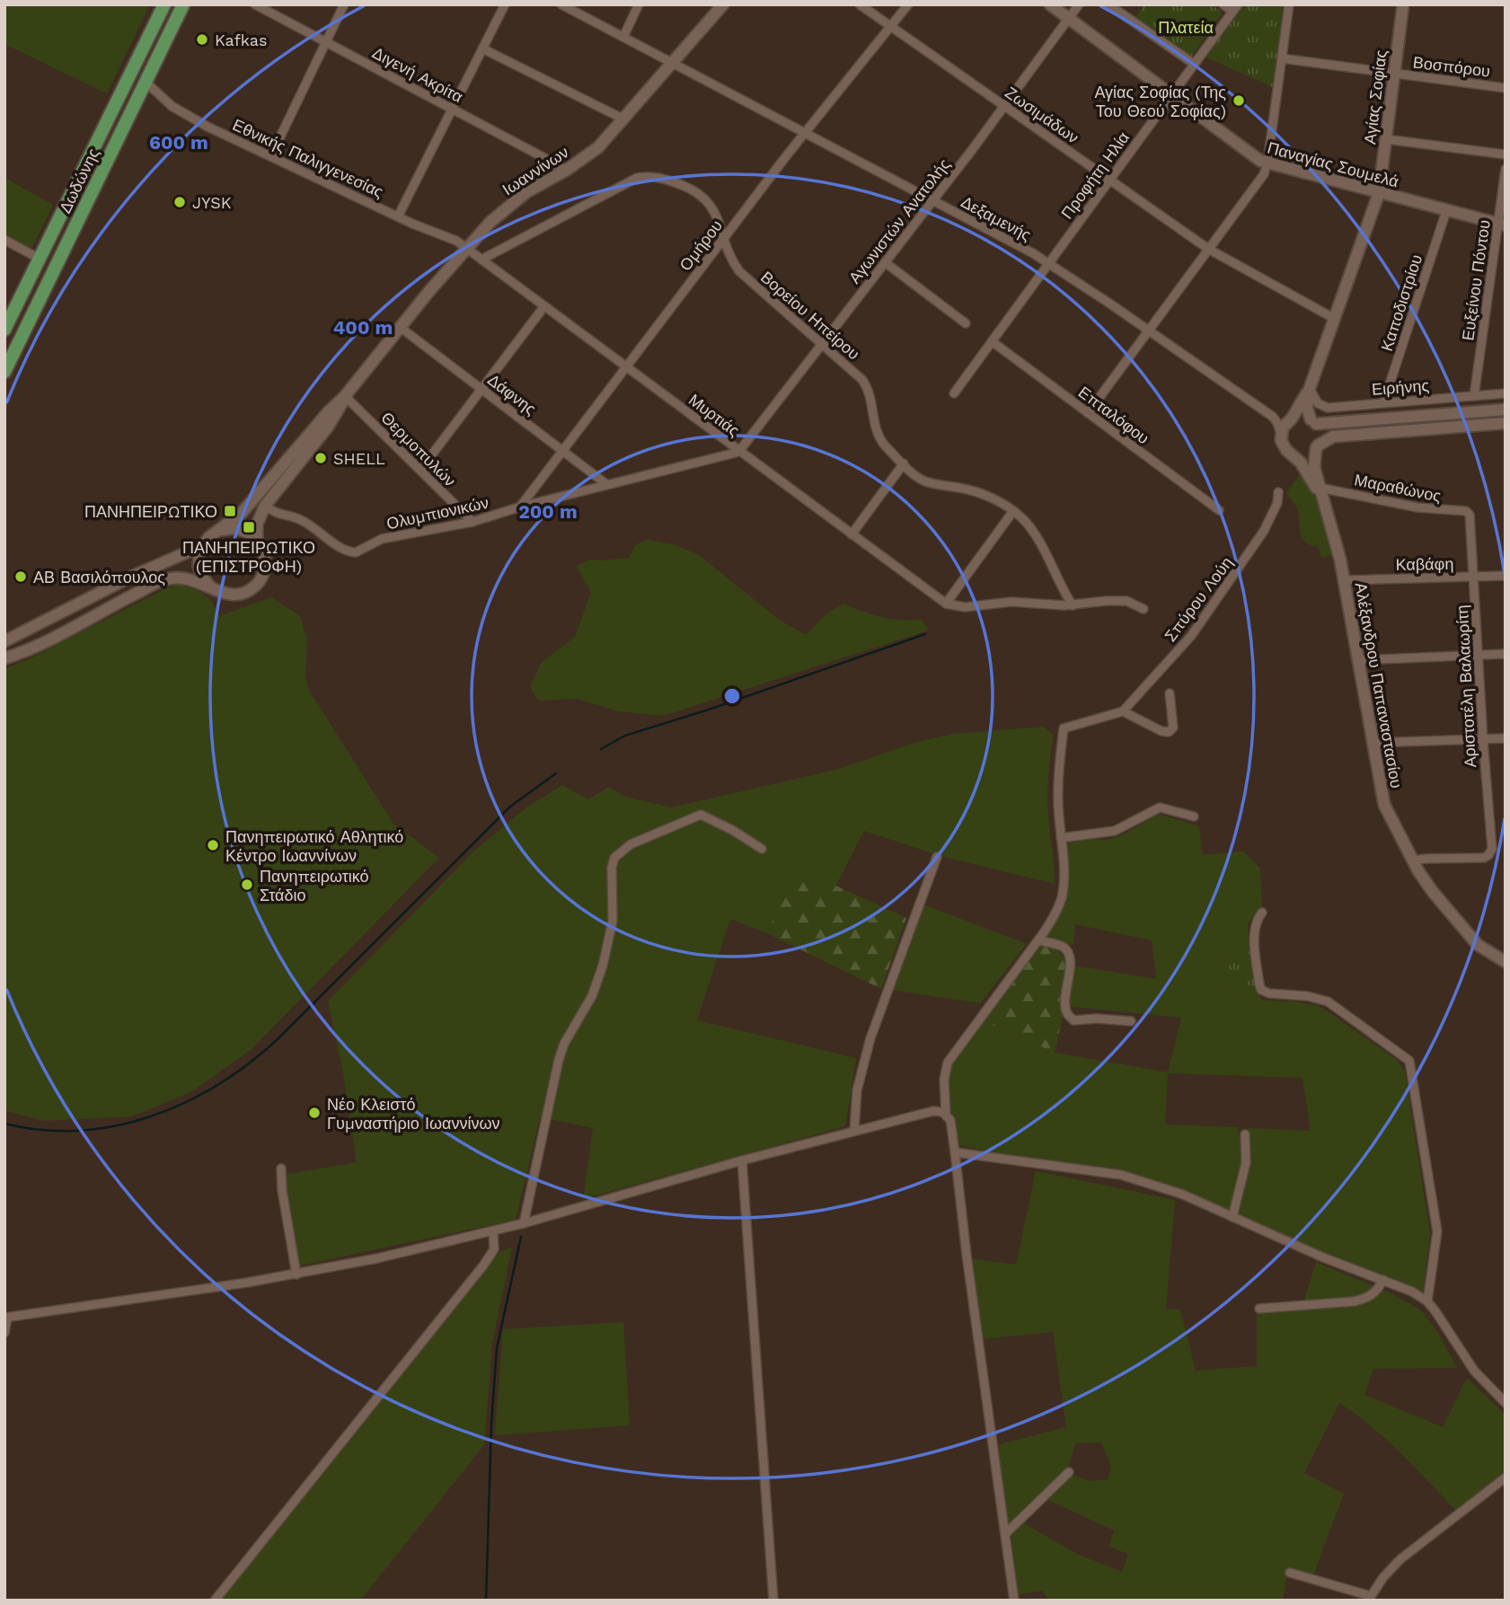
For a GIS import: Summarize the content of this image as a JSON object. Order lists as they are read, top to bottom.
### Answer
{
  "streets": {
    "main road": ["Δωδώνης"],
    "street": [
      "Βοσπόρου",
      "Διγενή Ακρίτα",
      "Αγίας Σοφίας",
      "Ζωσιμάδων",
      "Εθνικής Παλιγγενεσίας",
      "Παναγίας Σουμελά",
      "Ιωαννίνων",
      "Προφήτη Ηλία",
      "Δεξαμενής",
      "Αγωνιστών Ανατολής",
      "Ομήρου",
      "Ευξείνου Πόντου",
      "Καποδιστρίου",
      "Βορείου Ηπείρου",
      "Ειρήνης",
      "Δάφνης",
      "Μυρτιάς",
      "Επταλόφου",
      "Θερμοπυλών",
      "Μαραθώνος",
      "Ολυμπιονικών",
      "Καβάφη",
      "Σπύρου Λούη",
      "Αλέξανδρου Παπαναστασίου",
      "Αριστοτέλη Βαλαωρίτη"
    ]
  },
  "crossings": [
    ["Βοσπόρου", "Αγίας Σοφίας"],
    ["Διγενή Ακρίτα", "Ιωαννίνων"],
    ["Αγίας Σοφίας", "Παναγίας Σουμελά"],
    ["Ζωσιμάδων", "Προφήτη Ηλία"],
    ["Ζωσιμάδων", "Αγωνιστών Ανατολής"],
    ["Ζωσιμάδων", "Ομήρου"],
    ["Εθνικής Παλιγγενεσίας", "Ιωαννίνων"],
    ["Εθνικής Παλιγγενεσίας", "Δωδώνης"],
    ["Εθνικής Παλιγγενεσίας", "Μυρτιάς"],
    ["Παναγίας Σουμελά", "Προφήτη Ηλία"],
    ["Παναγίας Σουμελά", "Αγωνιστών Ανατολής"],
    ["Παναγίας Σουμελά", "Ευξείνου Πόντου"],
    ["Παναγίας Σουμελά", "Καποδιστρίου"],
    ["Ιωαννίνων", "Δεξαμενής"],
    ["Ιωαννίνων", "Δάφνης"],
    ["Ιωαννίνων", "Μυρτιάς"],
    ["Ιωαννίνων", "Θερμοπυλών"],
    ["Προφήτη Ηλία", "Δεξαμενής"],
    ["Προφήτη Ηλία", "Επταλόφου"],
    ["Δεξαμενής", "Αγωνιστών Ανατολής"],
    ["Δεξαμενής", "Ομήρου"],
    ["Δεξαμενής", "Αλέξανδρου Παπαναστασίου"],
    ["Αγωνιστών Ανατολής", "Βορείου Ηπείρου"],
    ["Αγωνιστών Ανατολής", "Μυρτιάς"],
    ["Αγωνιστών Ανατολής", "Ολυμπιονικών"],
    ["Ομήρου", "Βορείου Ηπείρου"],
    ["Ομήρου", "Δάφνης"],
    ["Ομήρου", "Μυρτιάς"],
    ["Ομήρου", "Ολυμπιονικών"],
    ["Ευξείνου Πόντου", "Ειρήνης"],
    ["Καποδιστρίου", "Ειρήνης"],
    ["Βορείου Ηπείρου", "Μυρτιάς"],
    ["Δάφνης", "Ολυμπιονικών"],
    ["Μυρτιάς", "Ολυμπιονικών"],
    ["Θερμοπυλών", "Ολυμπιονικών"],
    ["Μαραθώνος", "Αλέξανδρου Παπαναστασίου"],
    ["Μαραθώνος", "Αριστοτέλη Βαλαωρίτη"],
    ["Καβάφη", "Αλέξανδρου Παπαναστασίου"],
    ["Καβάφη", "Αριστοτέλη Βαλαωρίτη"],
    ["Αλέξανδρου Παπαναστασίου", "Αριστοτέλη Βαλαωρίτη"]
  ],
  "parks": ["Πλατεία"],
  "places": {
    "other": [
      "Kafkas",
      "Αγίας Σοφίας (Της Του Θεού Σοφίας)",
      "JYSK",
      "SHELL",
      "ΑΒ Βασιλόπουλος",
      "Πανηπειρωτικό Αθλητικό Κέντρο Ιωαννίνων",
      "Πανηπειρωτικό Στάδιο",
      "Νέο Κλειστό Γυμναστήριο Ιωαννίνων"
    ],
    "transit": ["ΠΑΝΗΠΕΙΡΩΤΙΚΟ", "ΠΑΝΗΠΕΙΡΩΤΙΚΟ (ΕΠΙΣΤΡΟΦΗ)"]
  },
  "rings": ["600 m", "400 m", "200 m"]
}
